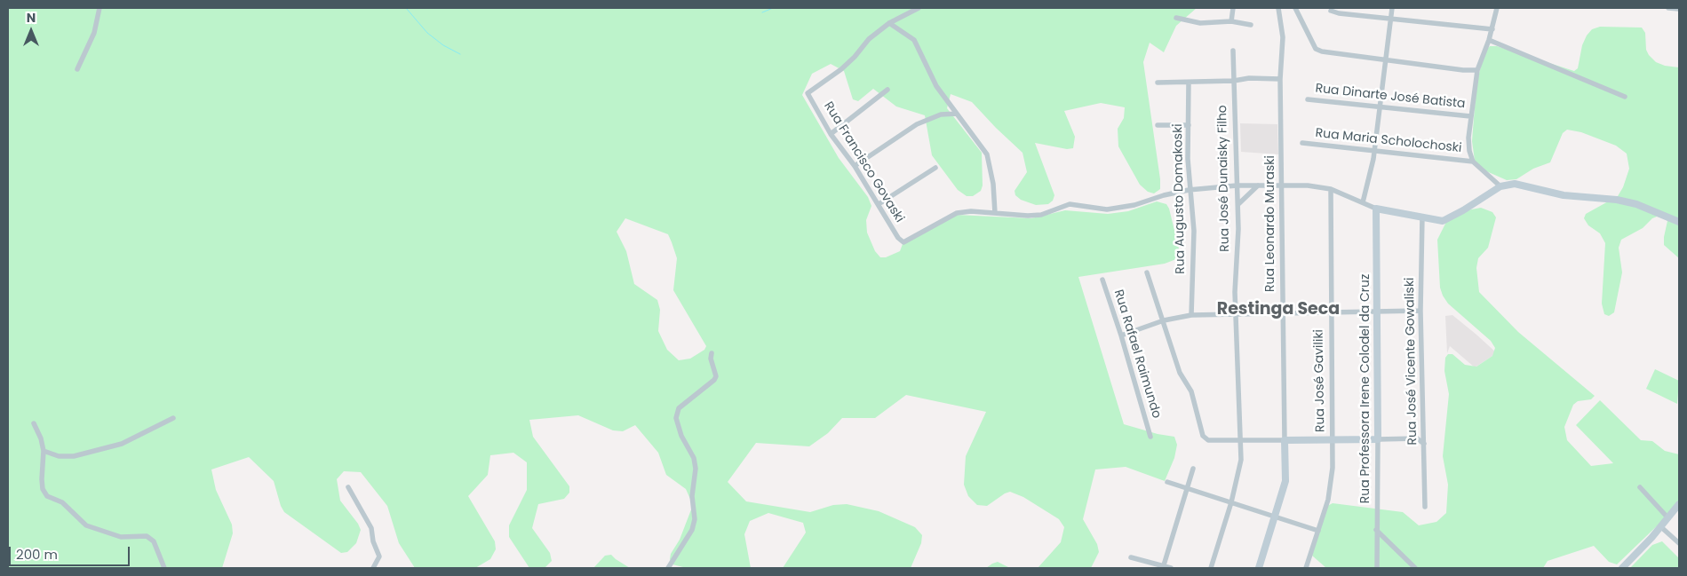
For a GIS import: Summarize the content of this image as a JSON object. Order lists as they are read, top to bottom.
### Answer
{
  "streets": {
    "street": [
      "Rua Dinarte José Batista",
      "Rua Maria Scholochoski",
      "Rua Francisco Govaski",
      "Rua José Dunaisky Filho",
      "Rua Augusto Domakoski",
      "Rua Leonardo Muraski",
      "Rua Rafael Raimundo",
      "Rua José Vicente Gowaliski",
      "Rua José Gaviliki",
      "Rua Professora Irene Colodel da Cruz"
    ]
  },
  "districts": ["Restinga Seca"],
  "scale_bar": "200 m",
  "north": "top"
}
